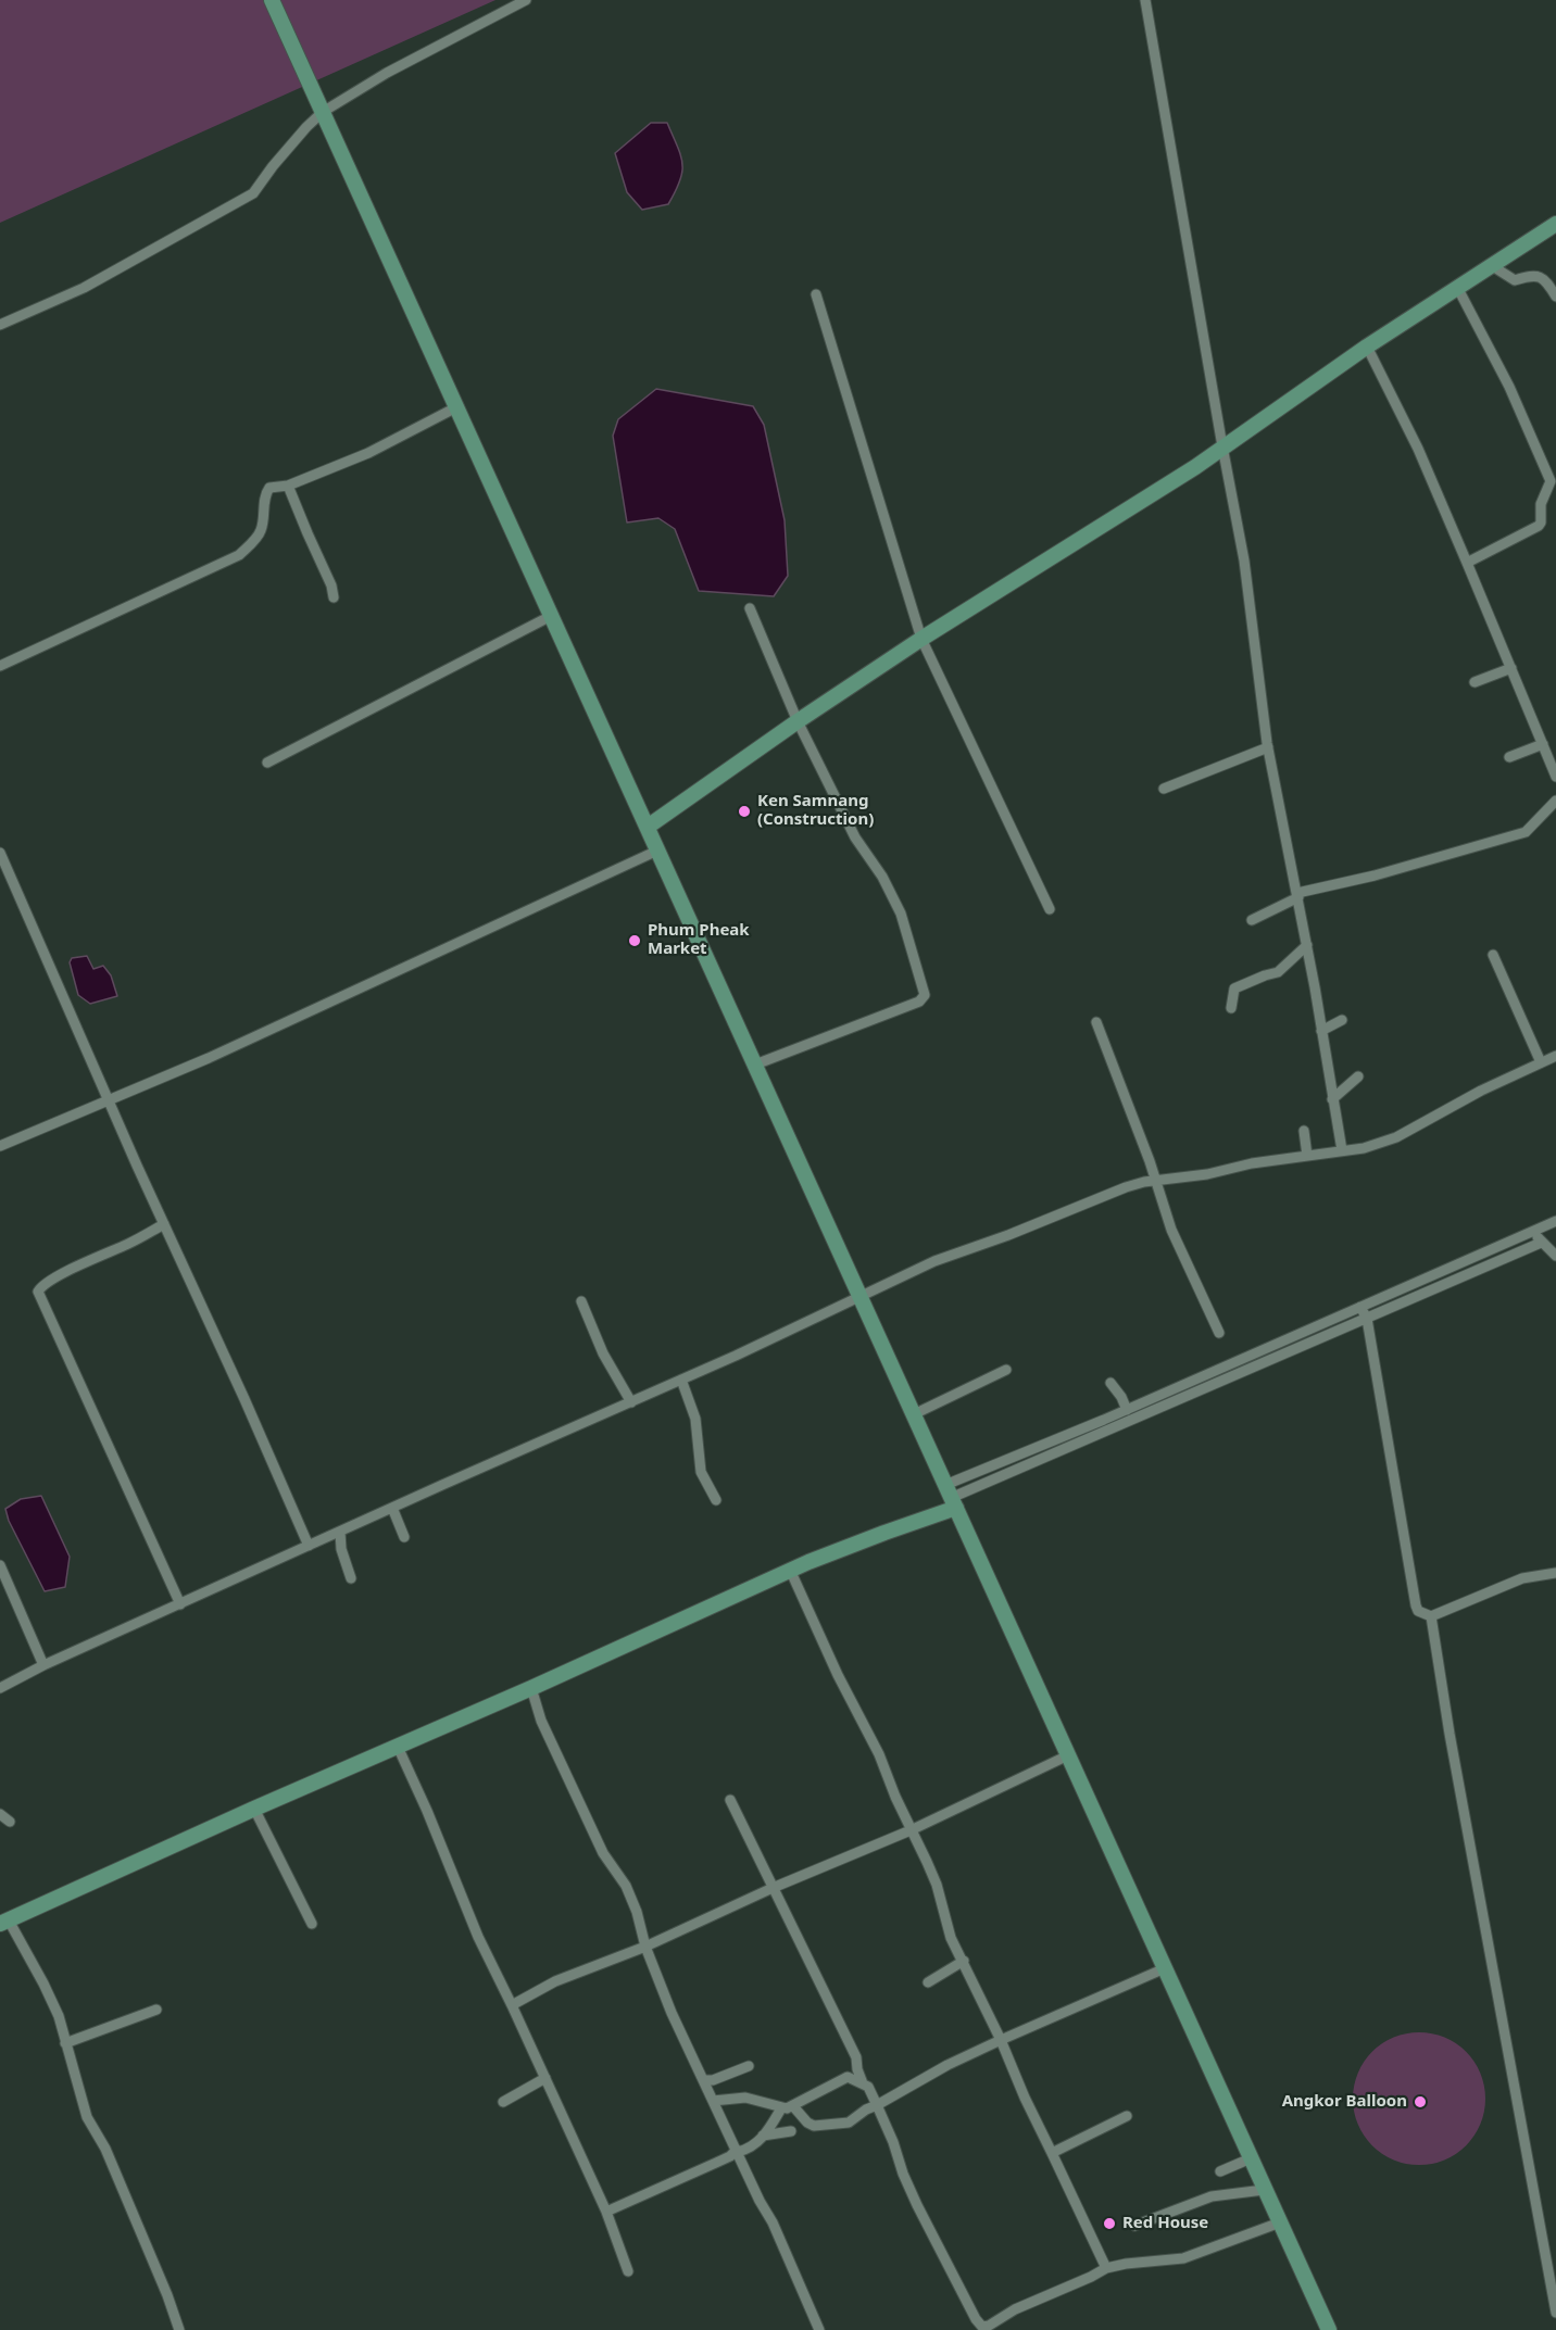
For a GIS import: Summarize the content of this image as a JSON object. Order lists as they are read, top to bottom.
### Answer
{
  "places": [
    "Ken Samnang (Construction)",
    "Phum Pheak Market",
    "Angkor Balloon",
    "Red House"
  ]
}
